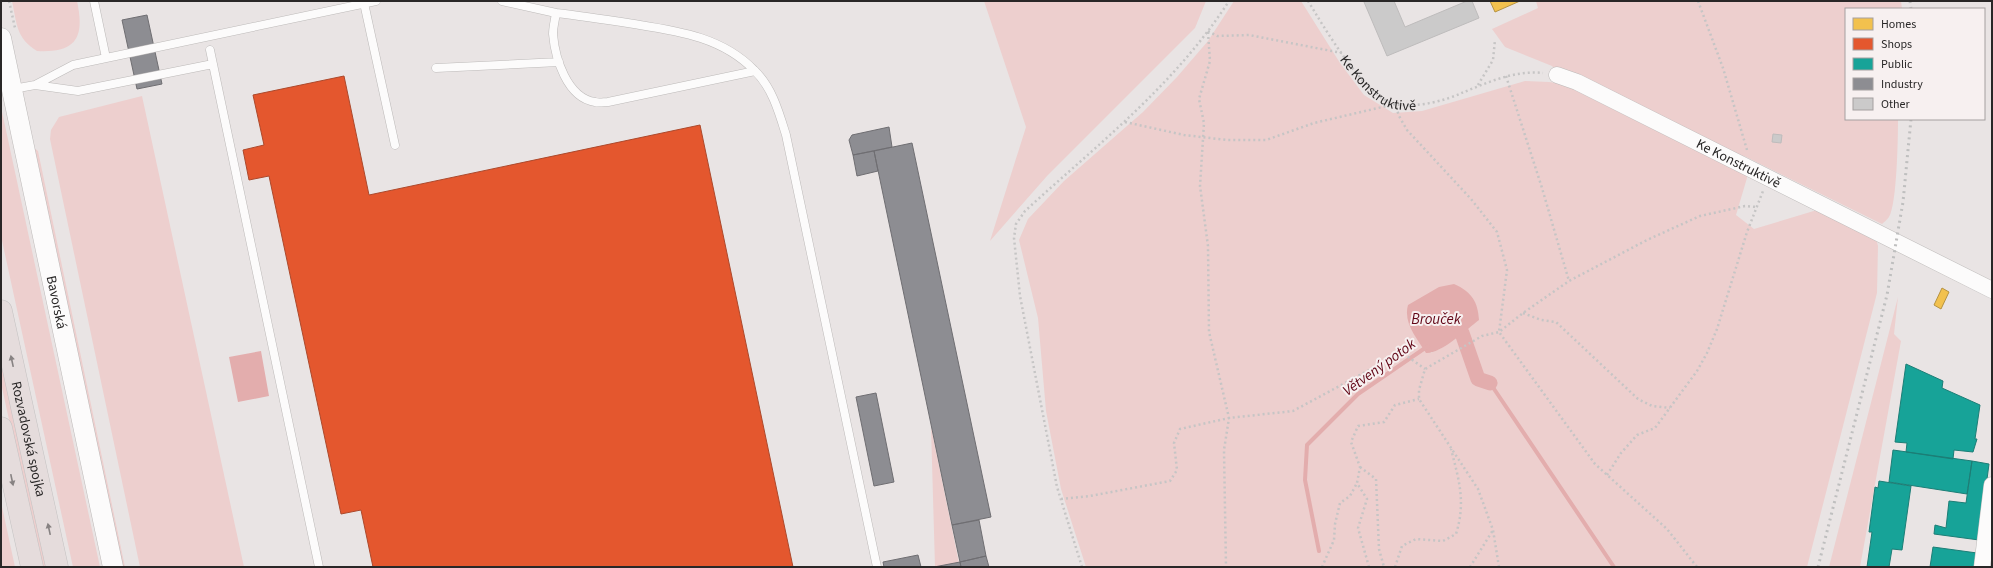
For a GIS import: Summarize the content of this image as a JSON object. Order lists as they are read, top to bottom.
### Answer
{
  "streets": {
    "highway": ["Rozvadovská spojka"],
    "street": ["Ke Konstruktivě", "Bavorská"]
  },
  "water": ["Brouček", "Větvený potok"],
  "legend": [
    "Homes",
    "Shops",
    "Public",
    "Industry",
    "Other"
  ]
}
